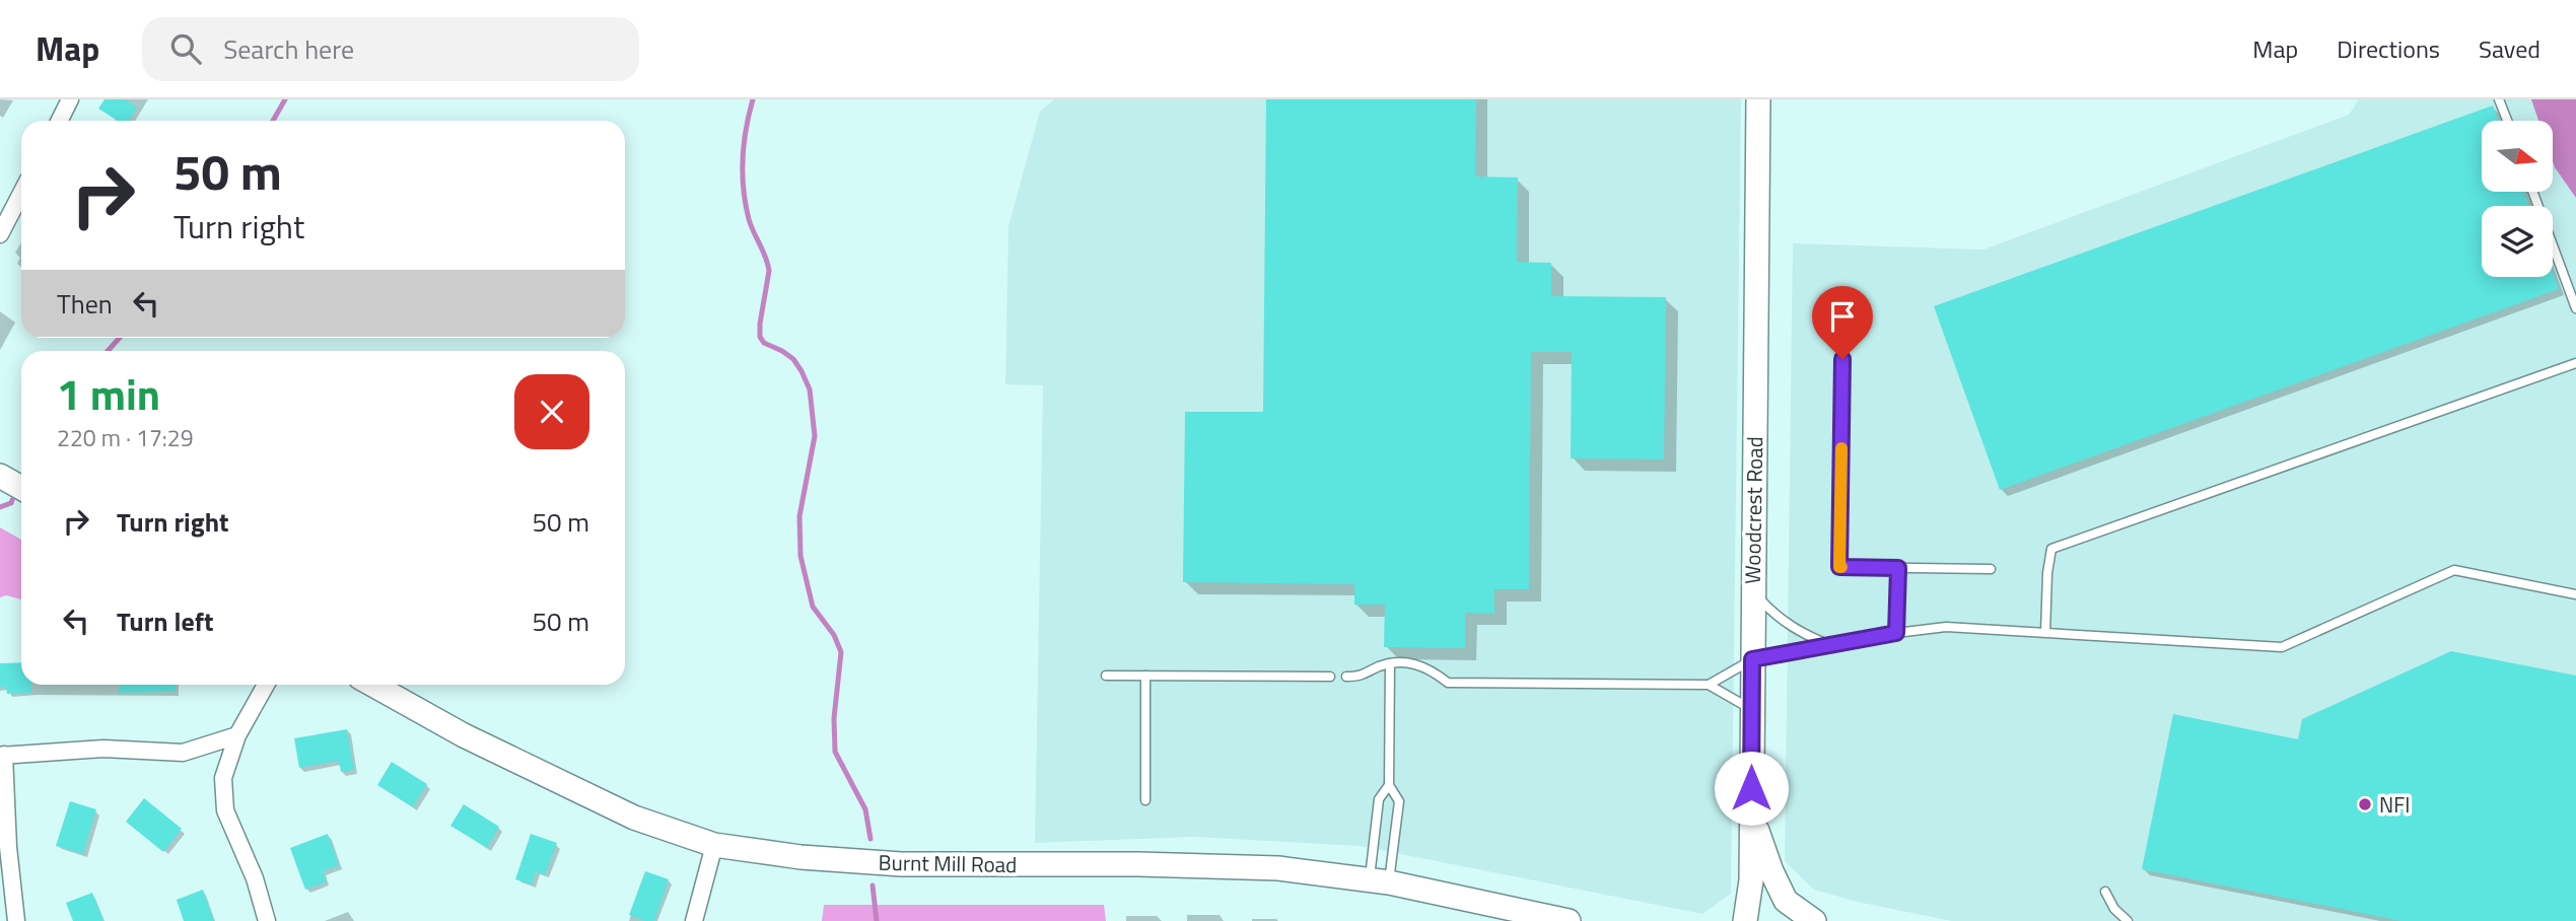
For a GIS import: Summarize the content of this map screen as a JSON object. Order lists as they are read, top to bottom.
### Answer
{
  "streets": {
    "main road": ["Woodcrest Road", "Burnt Mill Road"]
  },
  "places": ["NFI"],
  "north": "right",
  "page": {
    "header": "Map",
    "search": "Search here",
    "nav": ["Map", "Directions", "Saved"],
    "turn": ["50 m", "Turn right"],
    "then": "Then",
    "heading": ["1 min", "220 m · 17:29"],
    "list": [
      {
        "name": "Turn right",
        "value": "50 m"
      },
      {
        "name": "Turn left",
        "value": "50 m"
      }
    ]
  }
}
